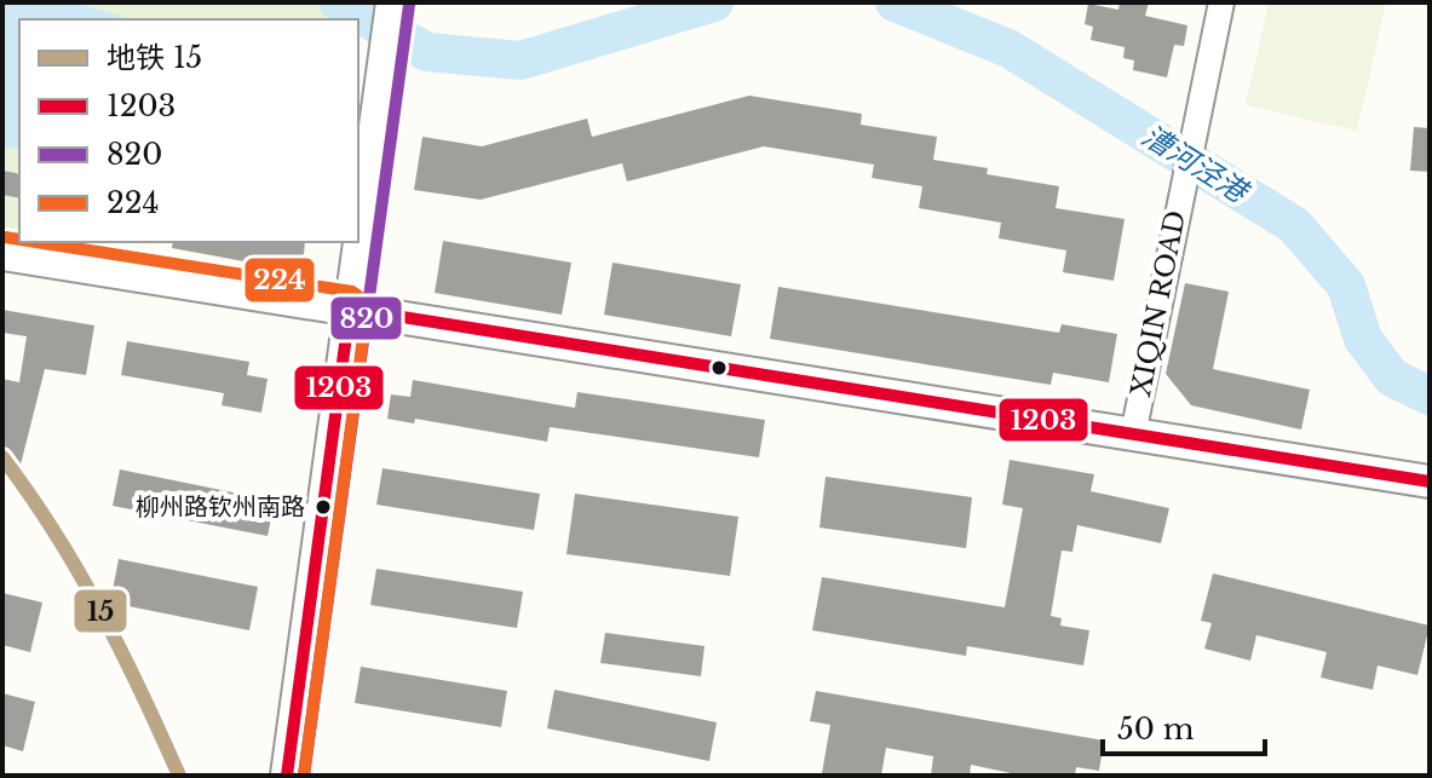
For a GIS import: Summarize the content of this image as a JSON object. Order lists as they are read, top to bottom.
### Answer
{
  "streets": {
    "street": ["XIQIN ROAD"]
  },
  "water": ["漕河泾港"],
  "places": ["柳州路钦州南路"],
  "lines": [
    "transit line 820",
    "transit line 224",
    "transit line 1203",
    "metro line 15"
  ],
  "legend": [
    "地铁 15",
    "1203",
    "820",
    "224"
  ],
  "scale_bar": "50 m"
}
